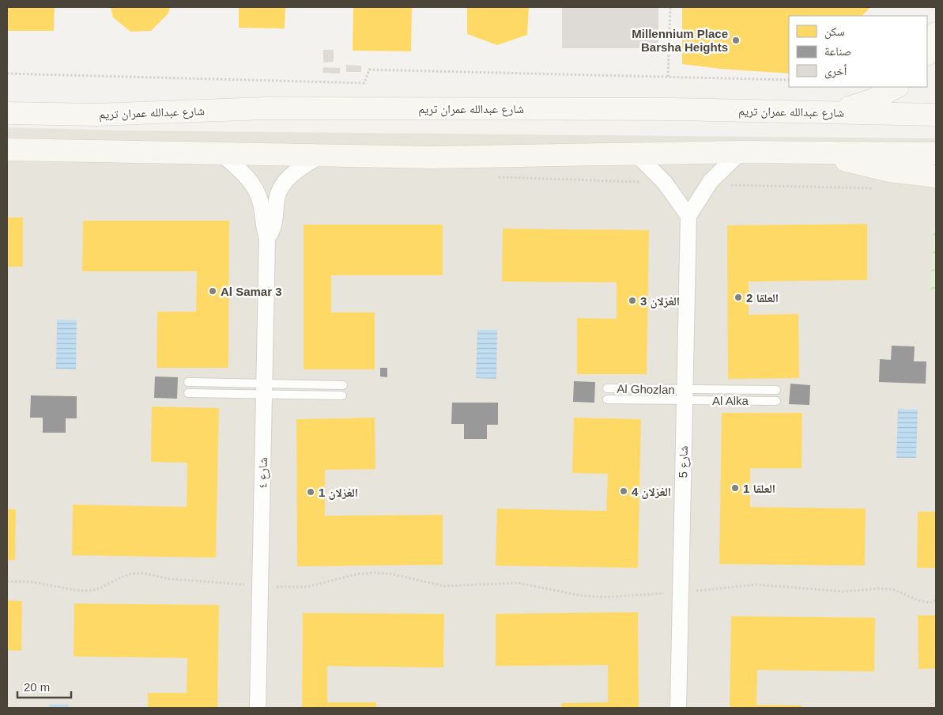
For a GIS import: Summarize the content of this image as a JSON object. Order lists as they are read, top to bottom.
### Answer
{
  "streets": {
    "main road": ["شارع عبدالله عمران تريم"],
    "street": ["شارع 5", "شارع ٤"],
    "lane": ["Al Ghozlan", "Al Alka"]
  },
  "crossings": [
    ["Al Ghozlan", "Al Alka"],
    ["Al Ghozlan", "شارع 5"],
    ["Al Alka", "شارع 5"]
  ],
  "places": [
    "Millennium Place Barsha Heights",
    "Al Samar 3",
    "العلقا 2",
    "الغزلان 3",
    "العلقا 1",
    "الغزلان 4",
    "الغزلان 1"
  ],
  "legend": ["سكن", "صناعة", "أخرى"],
  "scale_bar": "20 m"
}
